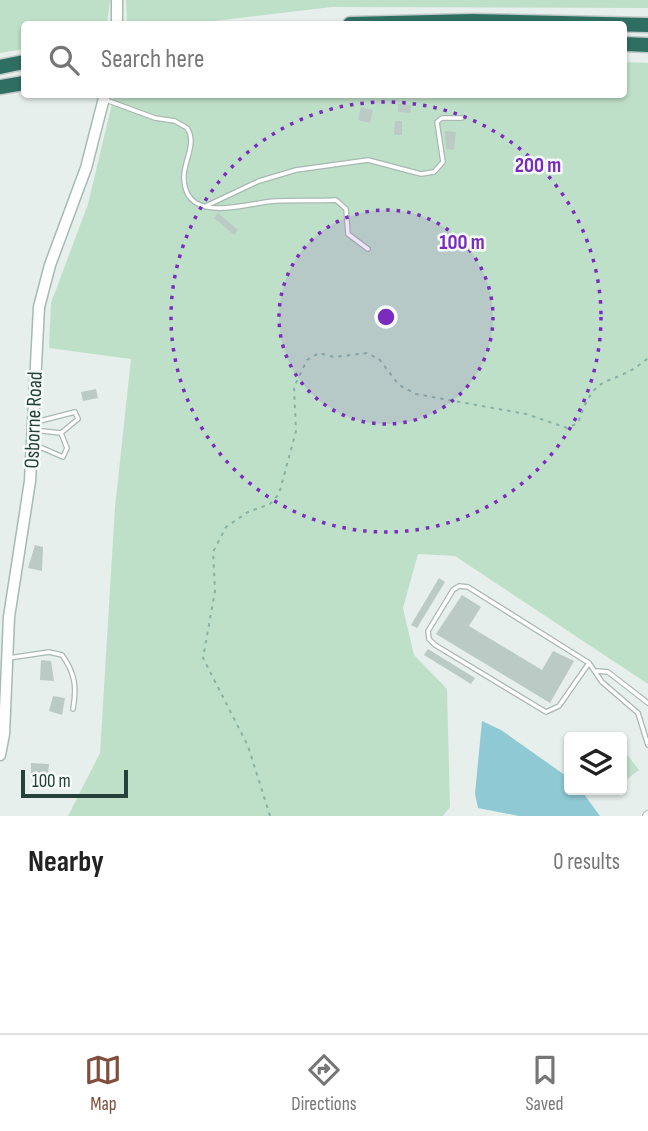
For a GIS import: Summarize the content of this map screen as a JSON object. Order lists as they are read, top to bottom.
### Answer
{
  "streets": {
    "street": ["Osborne Road"]
  },
  "scale_bar": "100 m",
  "page": {
    "search": "Search here",
    "scale": "100 m",
    "heading": ["Nearby", "0 results"],
    "nav": ["Map", "Directions", "Saved"]
  },
  "rings": ["200 m", "100 m"]
}
